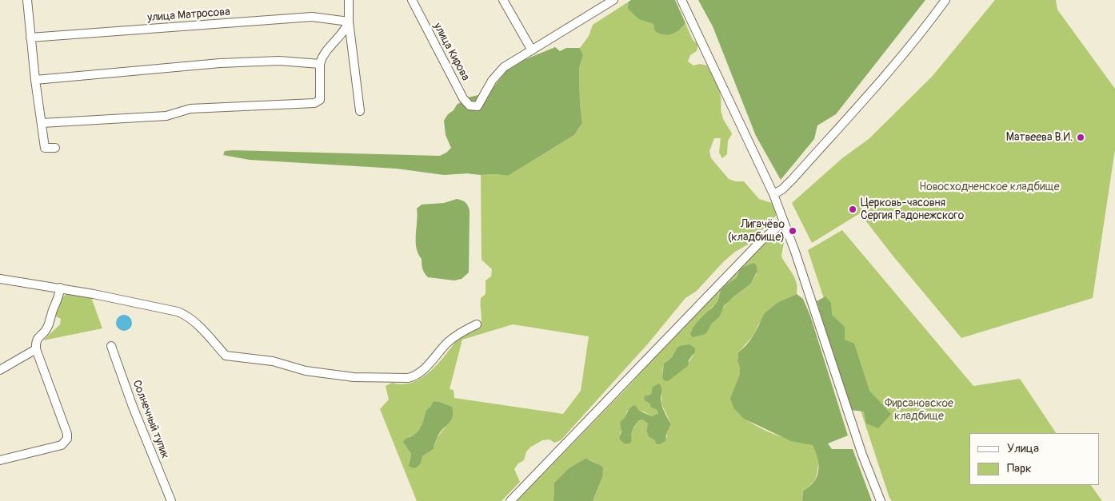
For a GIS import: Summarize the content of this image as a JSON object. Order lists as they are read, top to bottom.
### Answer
{
  "streets": {
    "street": ["улица Матросова", "улица Кирова", "Солнечный тупик"]
  },
  "parks": ["Новосходненское кладбище", "Фирсановское кладбище"],
  "places": ["Матвеева В.И.", "Церковь-часовня Сергия Радонежского", "Лигачёво (кладбище)"],
  "legend": ["Улица", "Парк"]
}
